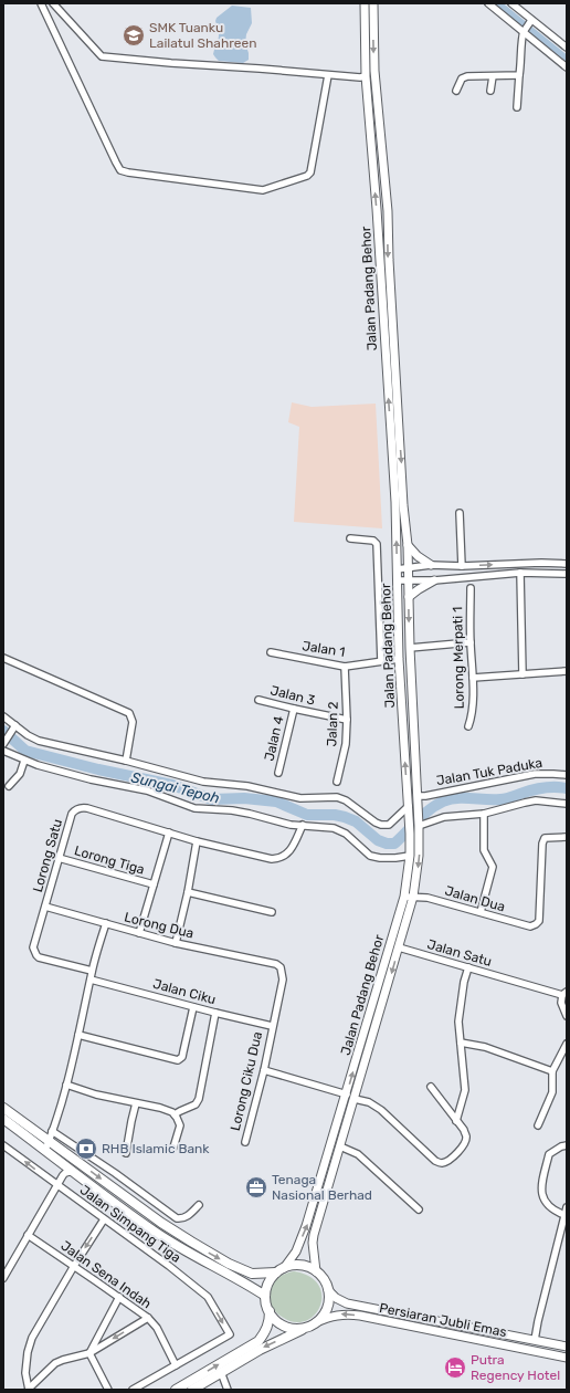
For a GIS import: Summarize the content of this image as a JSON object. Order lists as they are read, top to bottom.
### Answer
{
  "streets": {
    "main road": ["Jalan Padang Behor", "Persiaran Jubli Emas"],
    "street": [
      "Jalan 1",
      "Lorong Merpati 1",
      "Jalan 3",
      "Jalan 2",
      "Jalan 4",
      "Jalan Tuk Paduka",
      "Lorong Satu",
      "Lorong Tiga",
      "Jalan Dua",
      "Lorong Dua",
      "Jalan Satu",
      "Jalan Ciku",
      "Lorong Ciku Dua",
      "Jalan Simpang Tiga",
      "Jalan Sena Indah"
    ]
  },
  "crossings": [
    ["Jalan Padang Behor", "Jalan 1"],
    ["Jalan Padang Behor", "Jalan Tuk Paduka"],
    ["Jalan Padang Behor", "Jalan Dua"],
    ["Jalan Padang Behor", "Jalan Satu"],
    ["Jalan Padang Behor", "Persiaran Jubli Emas"],
    ["Jalan 1", "Jalan 2"],
    ["Jalan 3", "Jalan 2"],
    ["Jalan 3", "Jalan 4"],
    ["Lorong Satu", "Lorong Tiga"],
    ["Lorong Satu", "Lorong Dua"],
    ["Lorong Dua", "Lorong Ciku Dua"],
    ["Jalan Ciku", "Lorong Ciku Dua"],
    ["Jalan Simpang Tiga", "Jalan Sena Indah"]
  ],
  "water": ["Sungai Tepoh"],
  "places": {
    "school or university": ["SMK Tuanku Lailatul Shahreen"],
    "bank": ["RHB Islamic Bank"],
    "office": ["Tenaga Nasional Berhad"],
    "hotel": ["Putra Regency Hotel"]
  }
}
